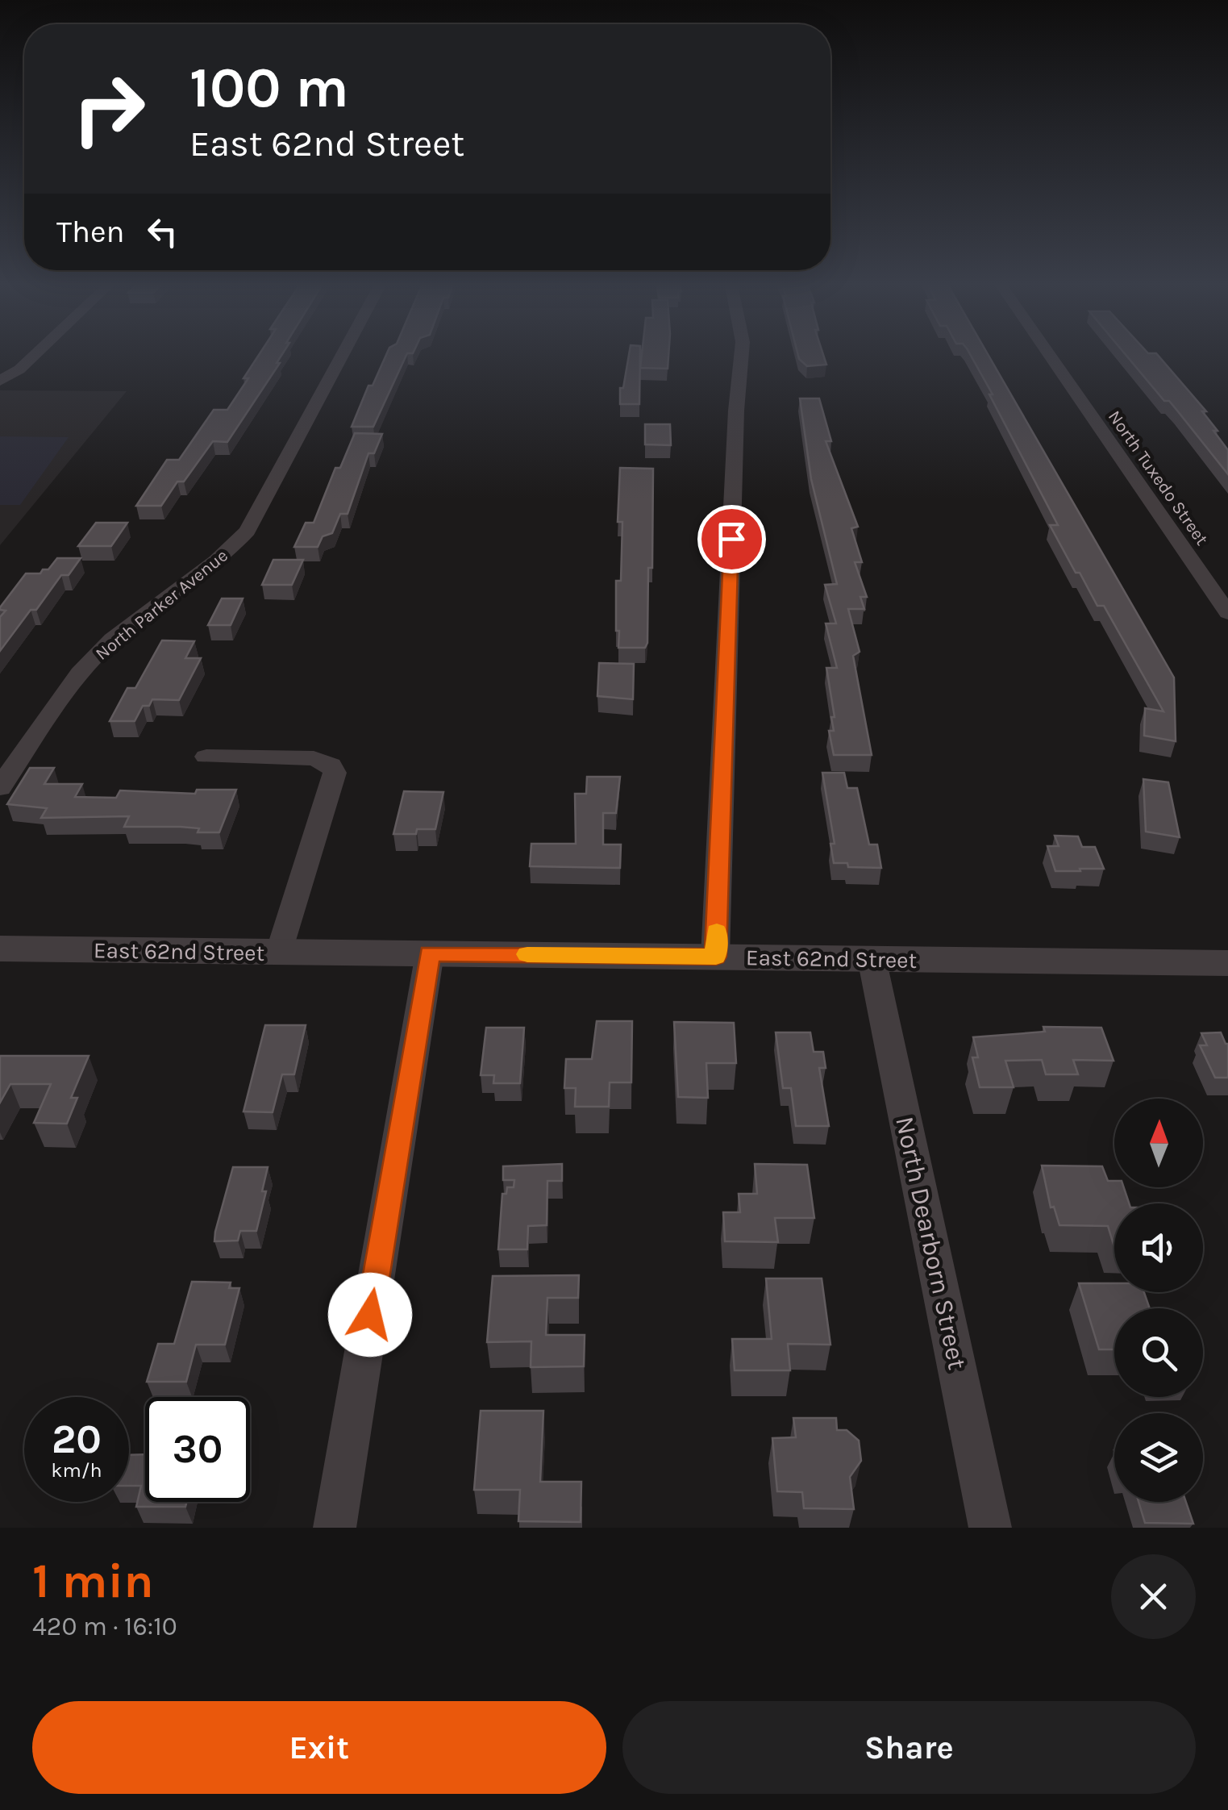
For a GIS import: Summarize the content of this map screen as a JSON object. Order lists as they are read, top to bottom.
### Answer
{
  "streets": {
    "street": [
      "North Tuxedo Street",
      "North Parker Avenue",
      "East 62nd Street",
      "North Dearborn Street"
    ]
  },
  "crossings": [
    ["East 62nd Street", "North Dearborn Street"]
  ],
  "north": "top",
  "page": {
    "turn": ["100 m", "East 62nd Street"],
    "then": "Then",
    "speed": "20 km/h",
    "limit": "30",
    "heading": ["1 min", "420 m · 16:10"],
    "buttons": ["Exit", "Share"]
  }
}
